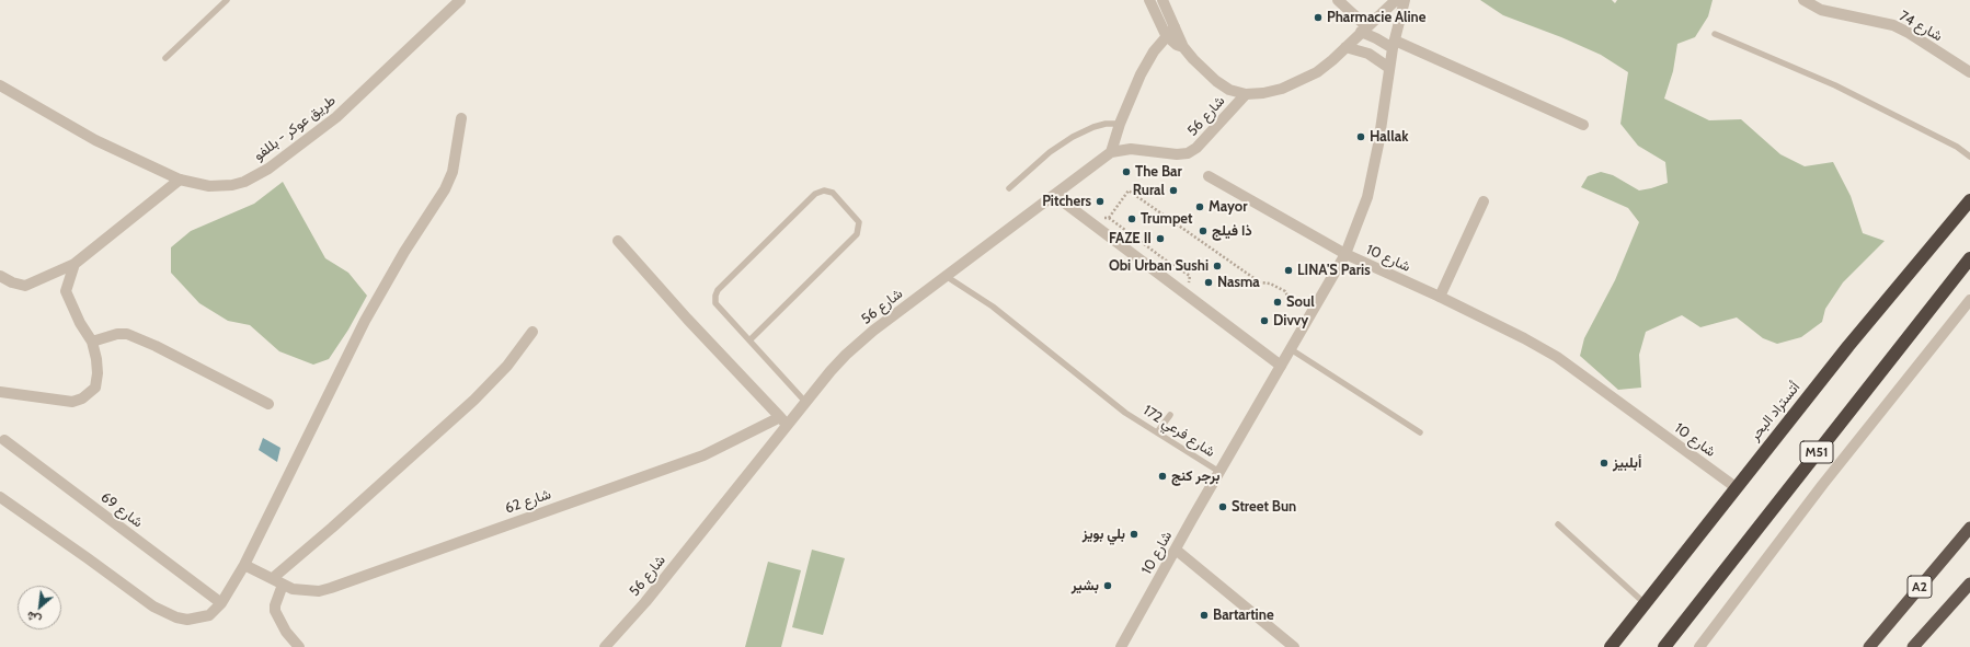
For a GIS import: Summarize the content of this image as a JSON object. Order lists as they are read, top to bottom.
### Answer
{
  "streets": {
    "highway": ["أتستراد البحر", "M51", "A2"],
    "street": [
      "شارع 74",
      "شارع 56",
      "طريق عوكر - بللفو",
      "شارع 10",
      "شارع 62",
      "شارع 69"
    ],
    "lane": ["شارع فرعي 172"]
  },
  "crossings": [
    ["شارع 56", "شارع فرعي 172"],
    ["شارع 56", "شارع 62"],
    ["شارع 10", "أتستراد البحر"],
    ["شارع 10", "شارع فرعي 172"]
  ],
  "places": [
    "Pharmacie Aline",
    "Hallak",
    "The Bar",
    "Rural",
    "Pitchers",
    "Mayor",
    "Trumpet",
    "ذا فيلج",
    "FAZE II",
    "Obi Urban Sushi",
    "LINA'S Paris",
    "Nasma",
    "Soul",
    "Divvy",
    "أبلبيز",
    "برجر كنج",
    "Street Bun",
    "بلي بويز",
    "بشير",
    "Bartartine"
  ],
  "north": "bottom left"
}
